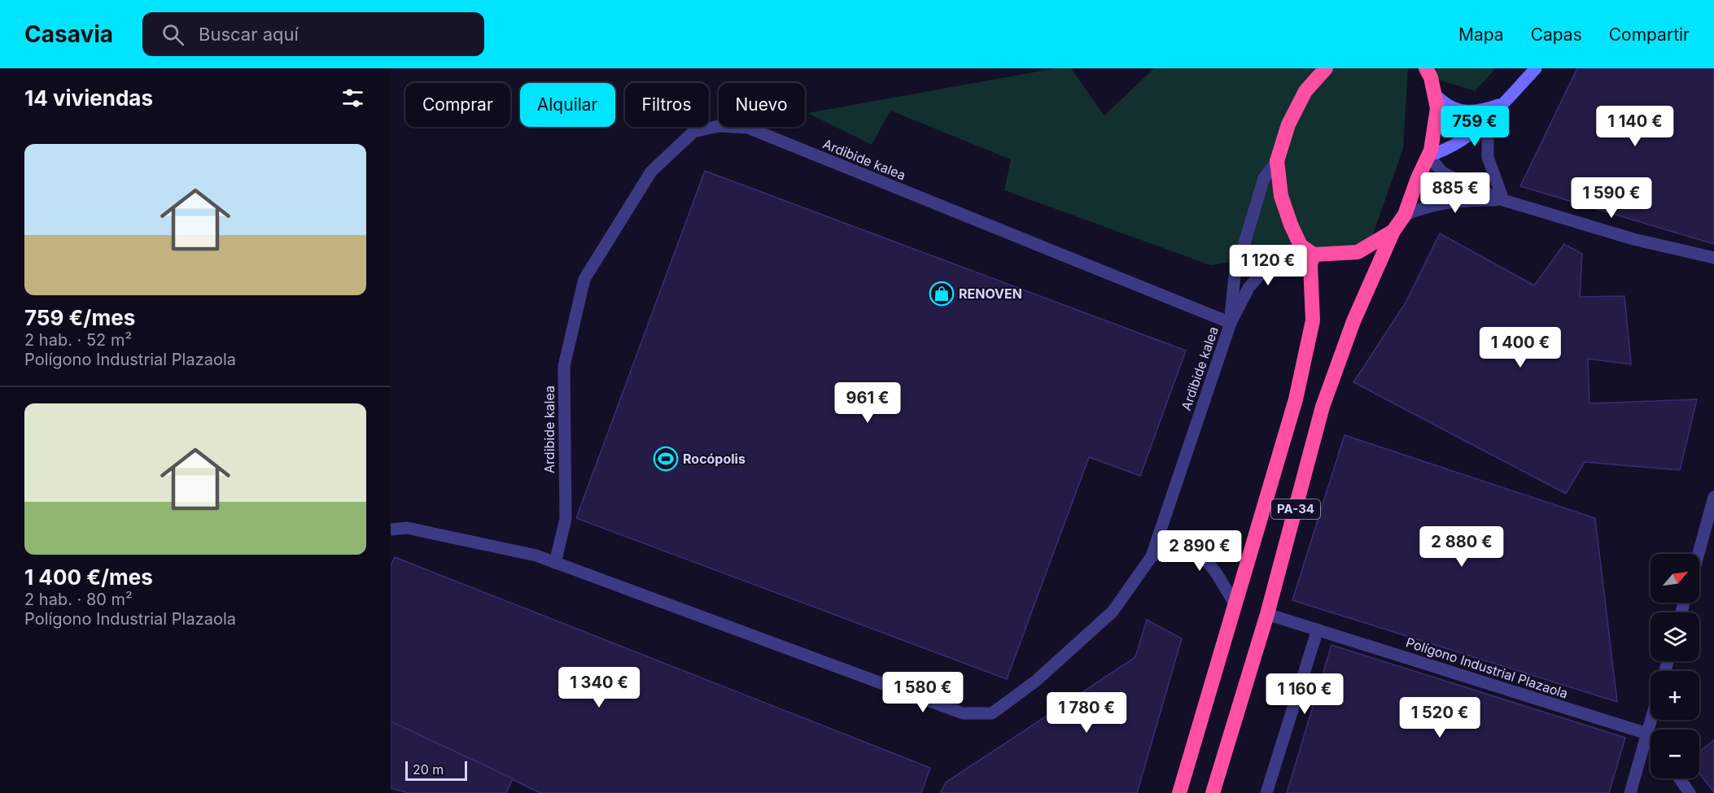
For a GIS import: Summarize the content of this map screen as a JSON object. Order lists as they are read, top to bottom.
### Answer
{
  "streets": {
    "highway": ["PA-34"],
    "street": ["Ardibide kalea", "Polígono Industrial Plazaola"]
  },
  "crossings": [
    ["PA-34", "Polígono Industrial Plazaola"]
  ],
  "places": {
    "shop": ["RENOVEN"],
    "sports": ["Rocópolis"]
  },
  "scale_bar": "20 m",
  "north": "top right",
  "page": {
    "header": "Casavia",
    "search": "Buscar aquí",
    "nav": ["Mapa", "Capas", "Compartir"],
    "heading": "14 viviendas",
    "chip": [
      "Comprar",
      "Alquilar",
      "Filtros",
      "Nuevo"
    ],
    "price": [
      "759 €",
      "1 140 €",
      "885 €",
      "1 590 €",
      "1 120 €",
      "1 400 €",
      "961 €",
      "2 880 €",
      "2 890 €",
      "1 340 €",
      "1 580 €",
      "1 160 €",
      "1 780 €",
      "1 520 €"
    ],
    "list": [
      {
        "name": "759 €/mes",
        "note": "2 hab. · 52 m² · Polígono Industrial Plazaola"
      },
      {
        "name": "1 400 €/mes",
        "note": "2 hab. · 80 m² · Polígono Industrial Plazaola"
      }
    ],
    "map_buttons": ["+", "−"],
    "scale": "20 m"
  }
}
